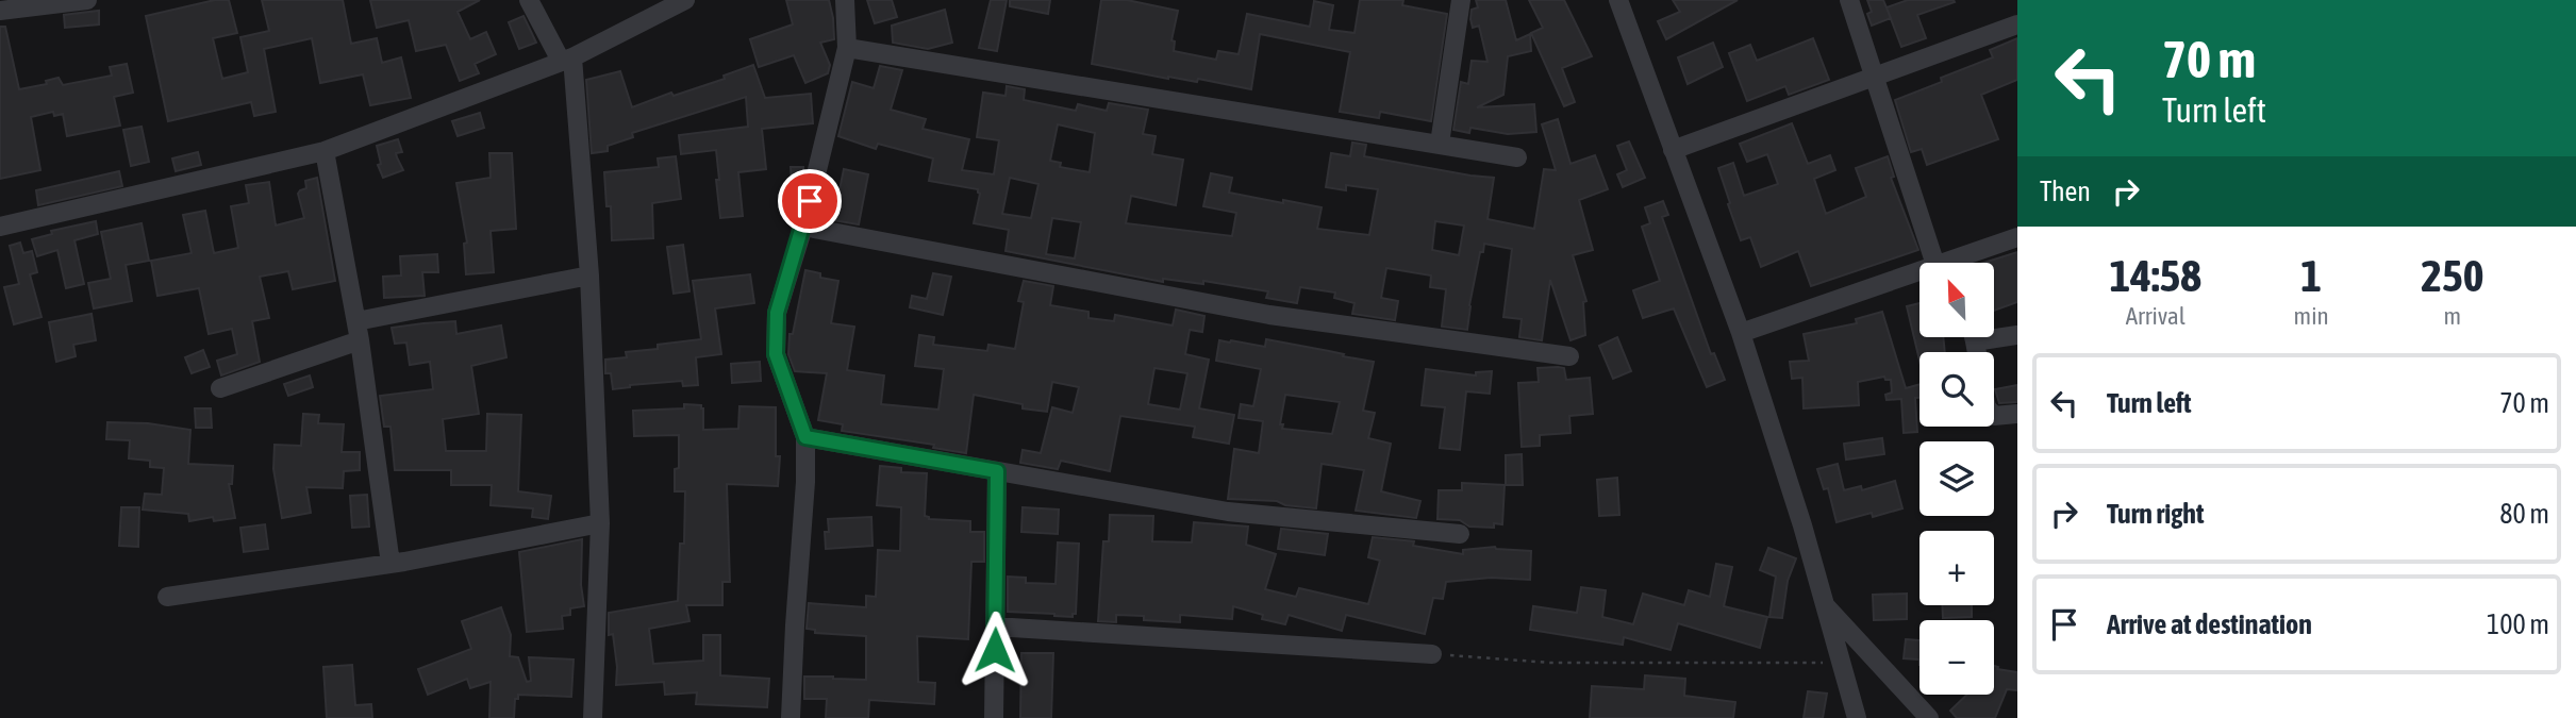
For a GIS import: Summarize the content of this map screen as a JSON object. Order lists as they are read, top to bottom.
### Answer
{
  "north": "top left",
  "page": {
    "turn": ["70 m", "Turn left"],
    "then": "Then",
    "eta": [
      "14:58",
      "Arrival",
      "1",
      "min",
      "250",
      "m"
    ],
    "map_buttons": ["+", "−"],
    "list": [
      {
        "name": "Turn left",
        "value": "70 m"
      },
      {
        "name": "Turn right",
        "value": "80 m"
      },
      {
        "name": "Arrive at destination",
        "value": "100 m"
      }
    ]
  }
}
